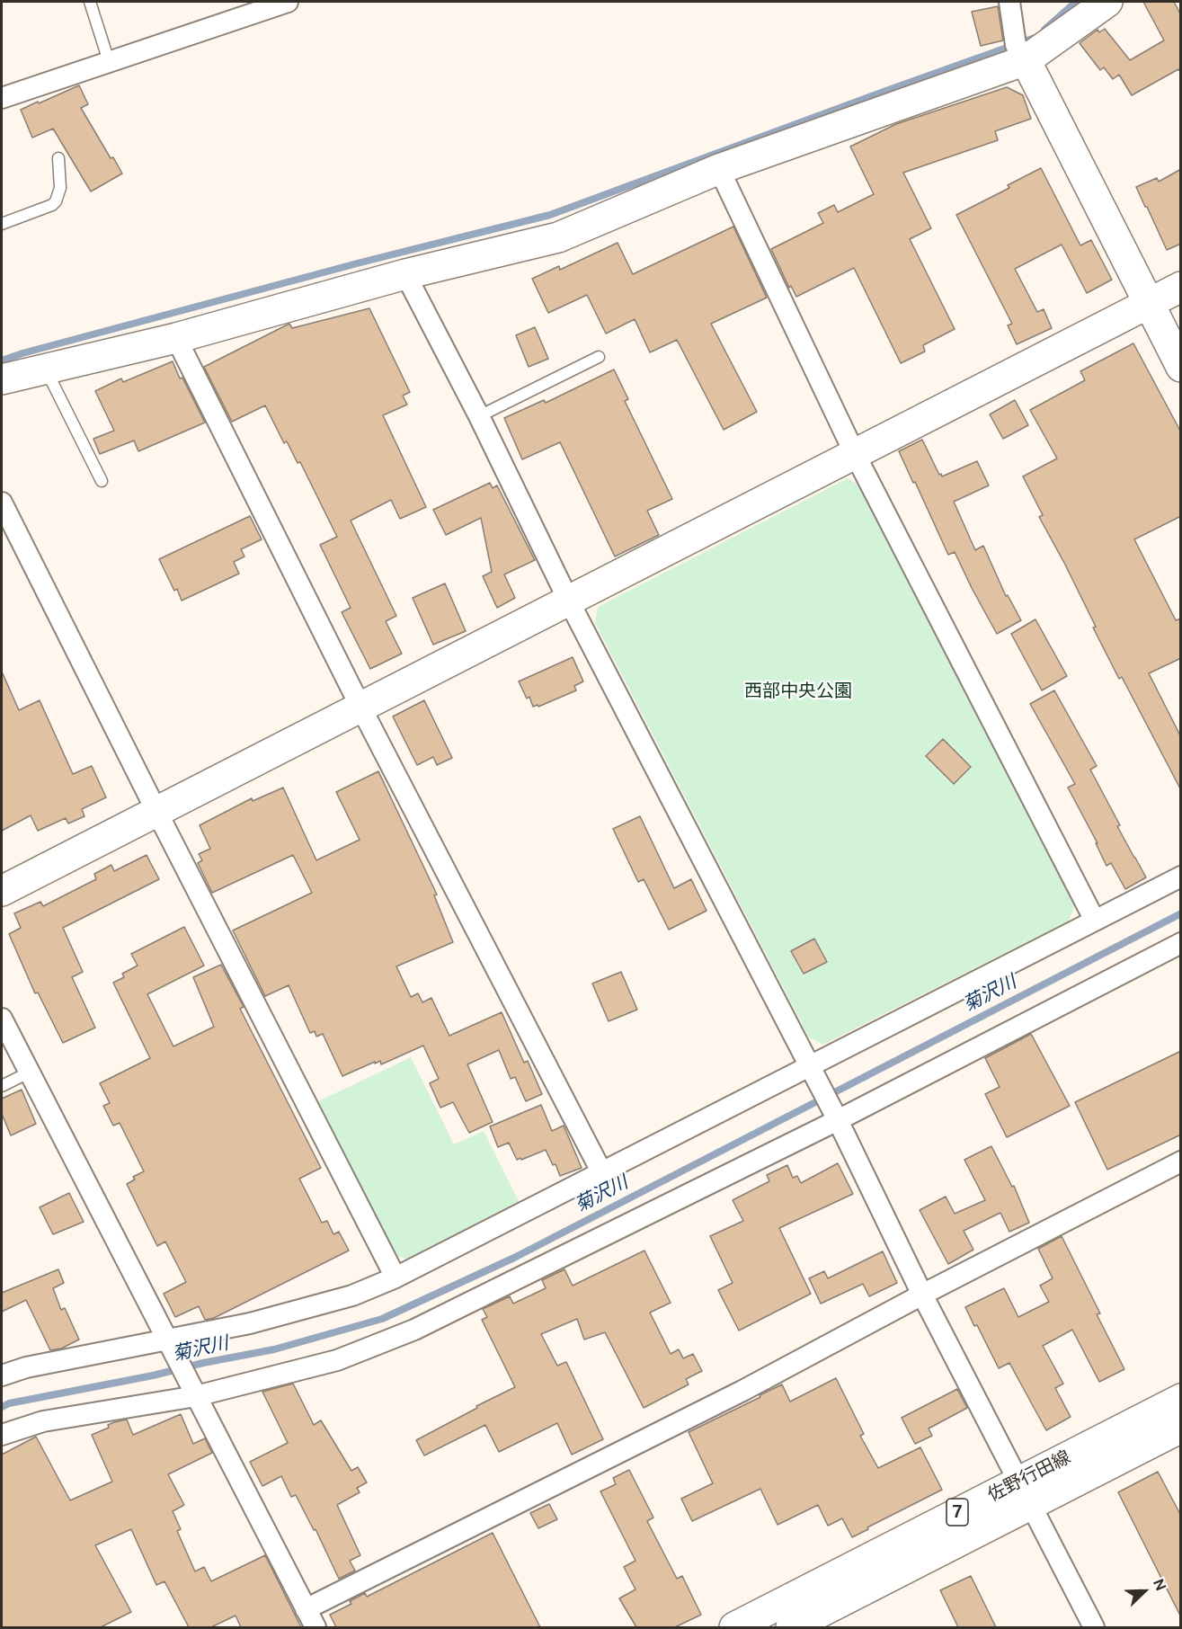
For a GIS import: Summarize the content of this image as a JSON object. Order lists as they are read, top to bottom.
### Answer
{
  "streets": {
    "street": ["佐野行田線", "7"]
  },
  "water": ["菊沢川"],
  "parks": ["西部中央公園"],
  "north": "top right"
}
